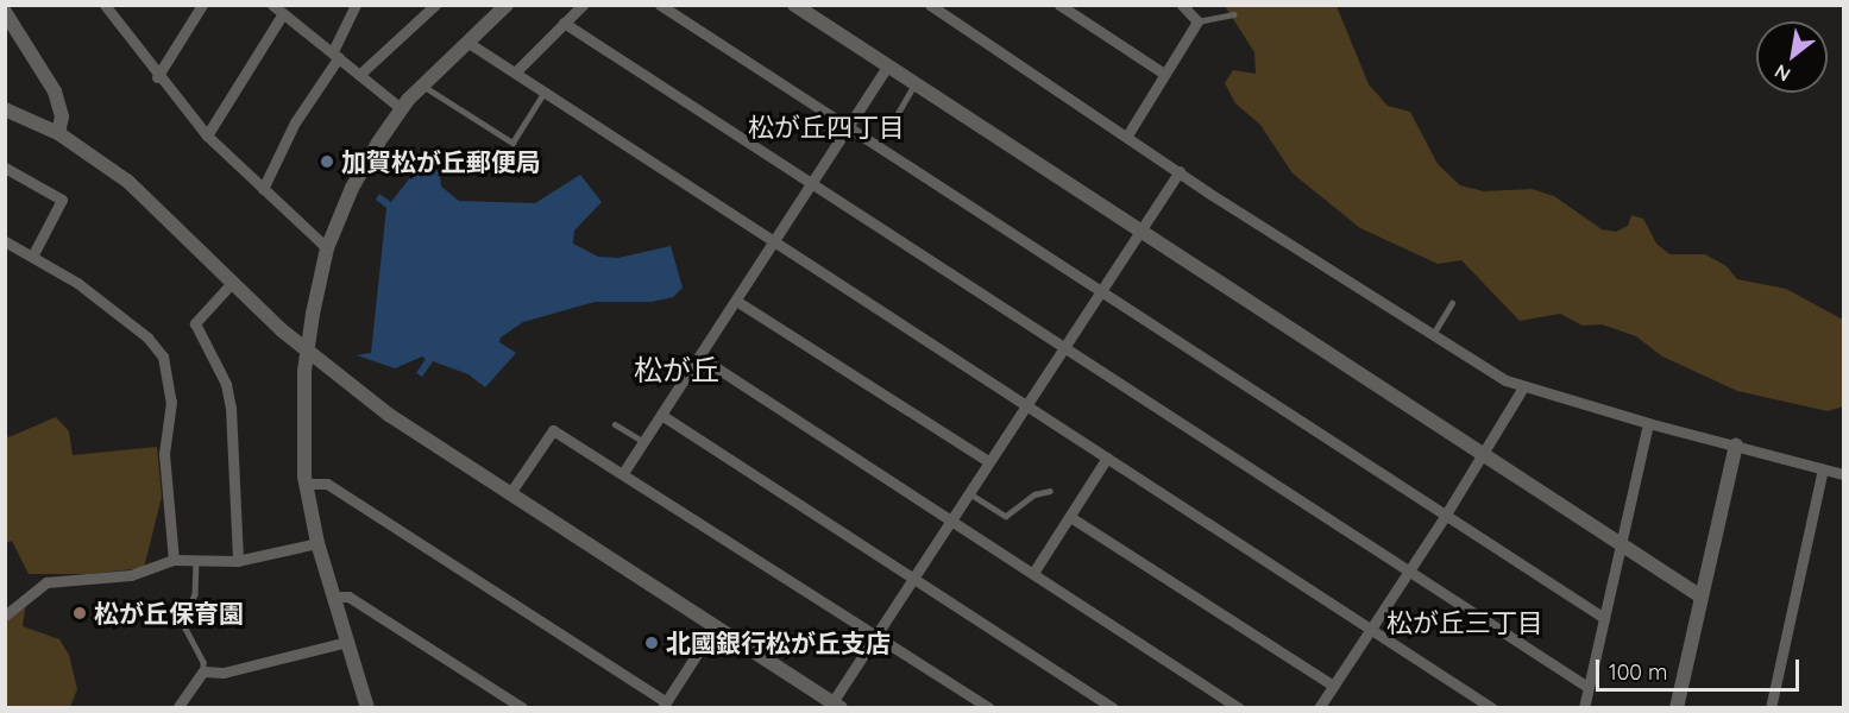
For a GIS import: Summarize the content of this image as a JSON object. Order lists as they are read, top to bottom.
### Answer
{
  "districts": ["松が丘四丁目", "松が丘", "松が丘三丁目"],
  "places": ["加賀松が丘郵便局", "松が丘保育園", "北國銀行松が丘支店"],
  "scale_bar": "100 m",
  "north": "bottom left"
}
